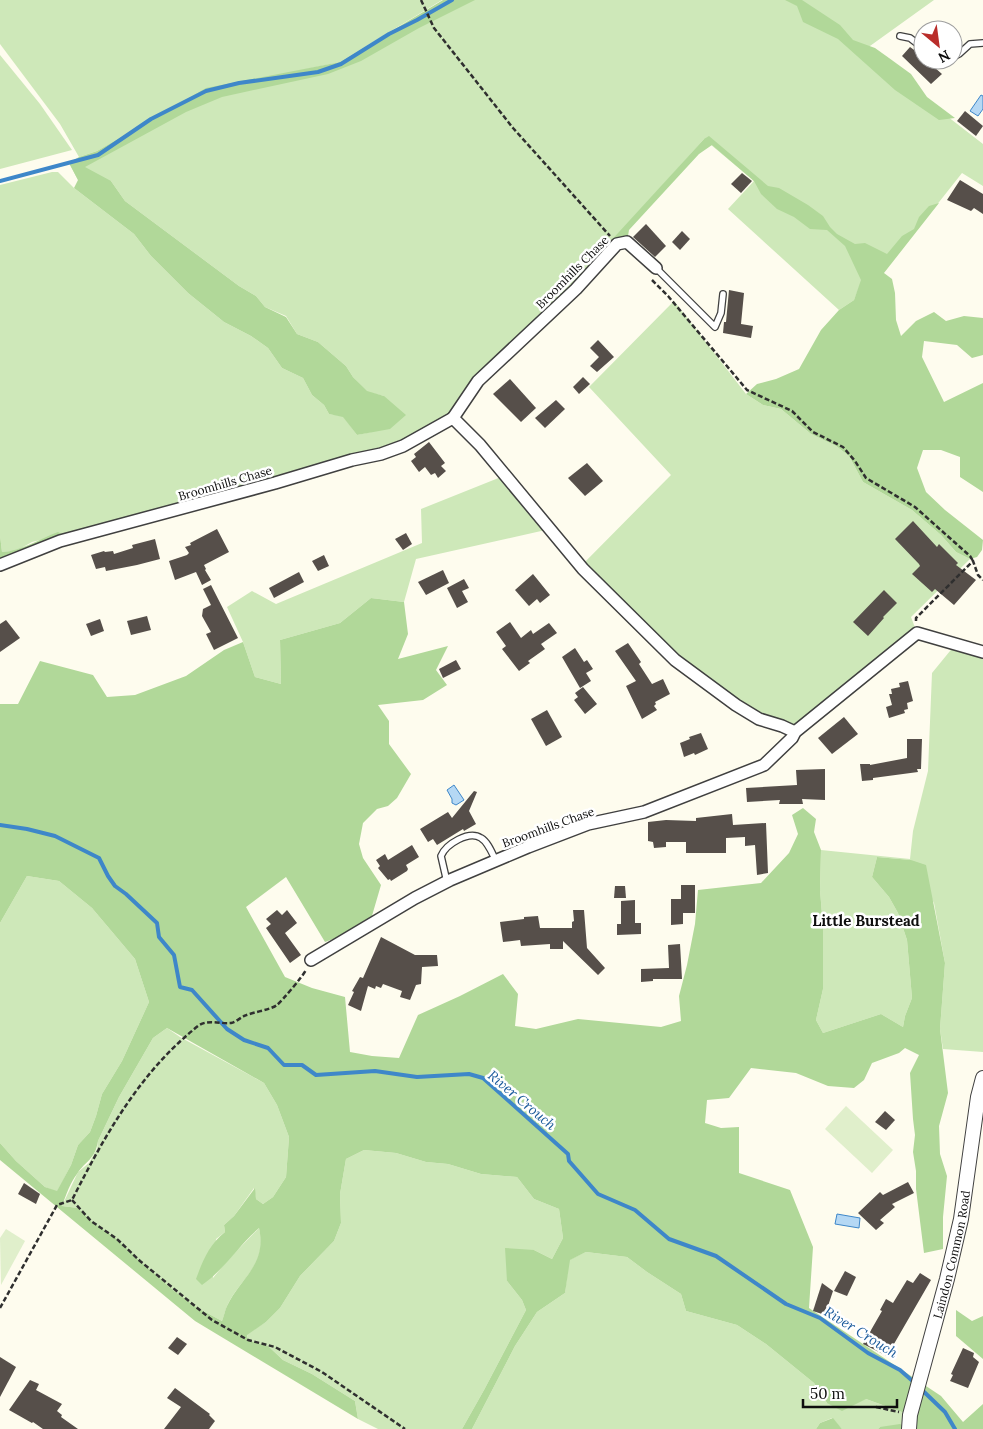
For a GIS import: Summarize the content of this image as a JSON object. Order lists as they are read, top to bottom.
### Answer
{
  "streets": {
    "street": ["Broomhills Chase", "Laindon Common Road"]
  },
  "districts": ["Little Burstead"],
  "water": ["River Crouch"],
  "scale_bar": "50 m",
  "north": "bottom right"
}
